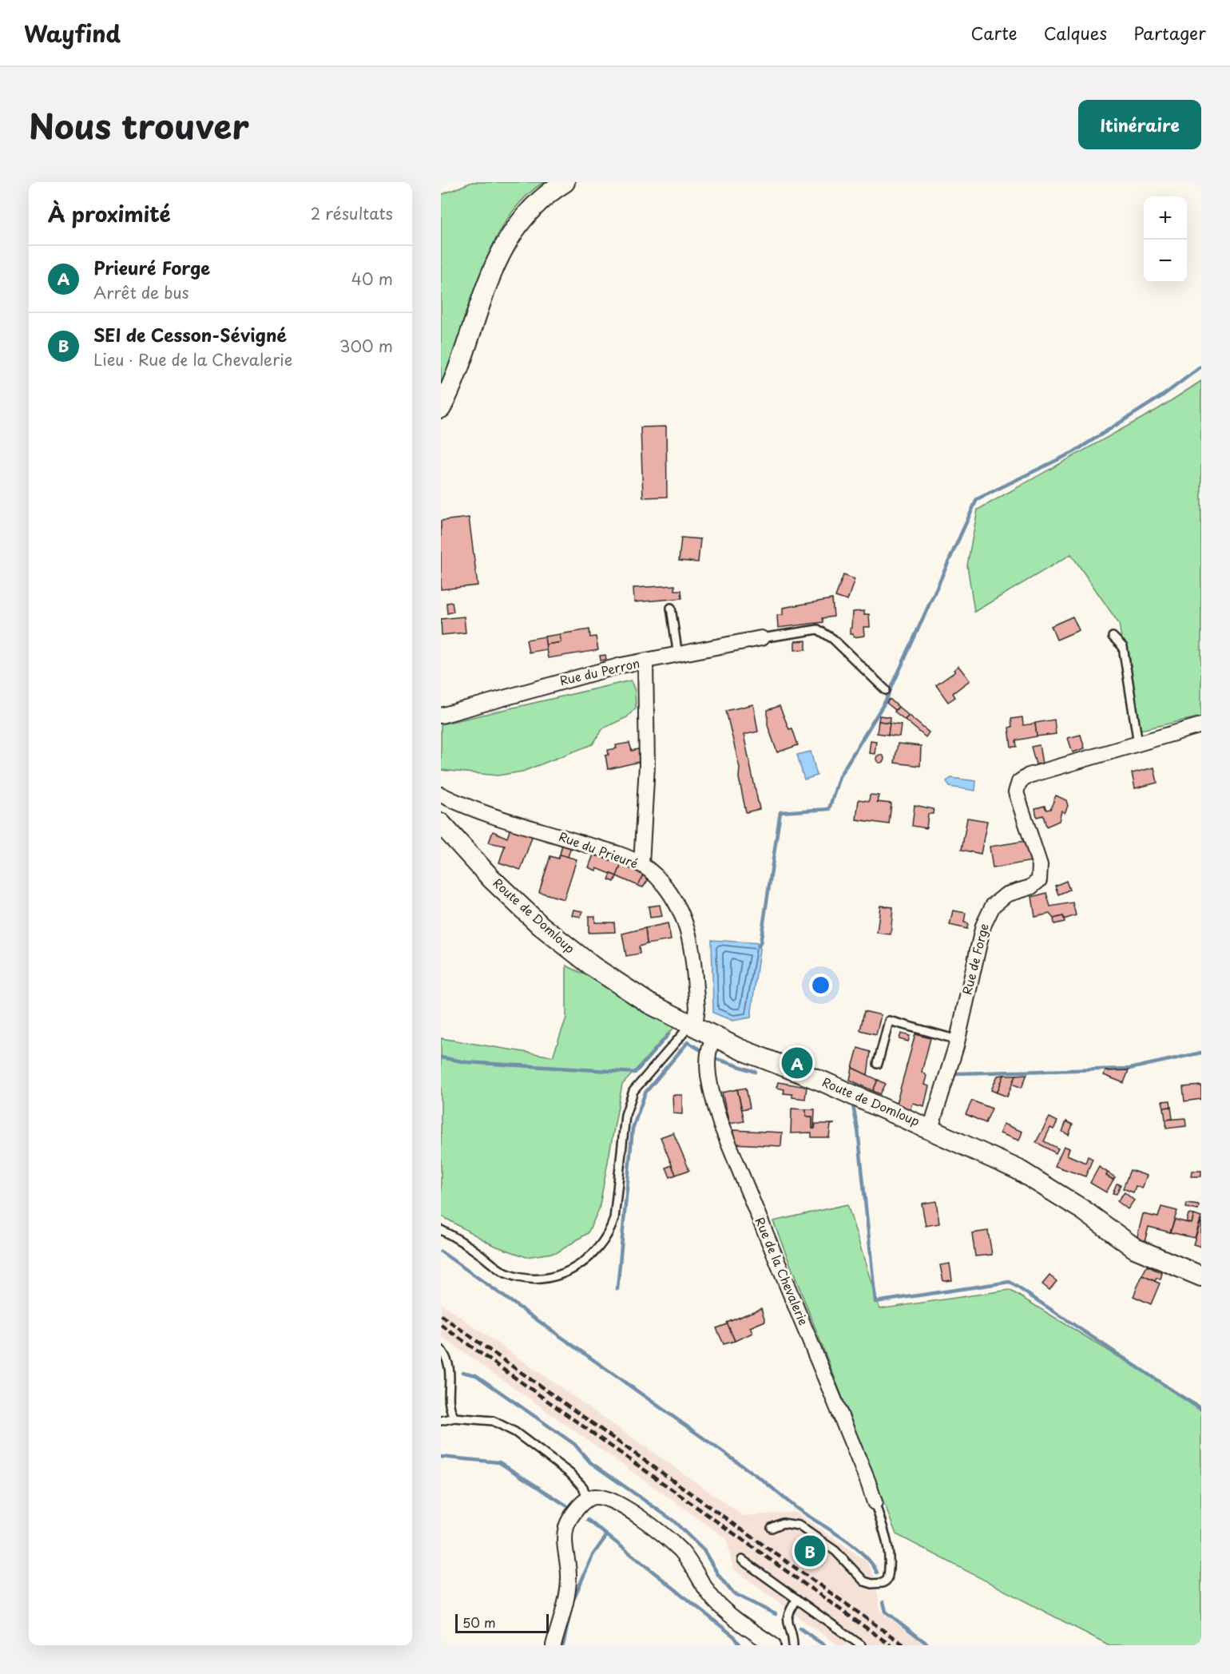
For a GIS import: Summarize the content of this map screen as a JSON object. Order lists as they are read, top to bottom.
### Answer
{
  "streets": {
    "street": [
      "Rue du Perron",
      "Rue du Prieuré",
      "Route de Domloup",
      "Rue de Forge",
      "Rue de la Chevalerie"
    ]
  },
  "crossings": [
    ["Rue du Prieuré", "Route de Domloup"],
    ["Route de Domloup", "Rue de Forge"],
    ["Route de Domloup", "Rue de la Chevalerie"]
  ],
  "scale_bar": "50 m",
  "page": {
    "header": "Wayfind",
    "nav": ["Carte", "Calques", "Partager"],
    "title": "Nous trouver",
    "buttons": "Itinéraire",
    "heading": ["À proximité", "2 résultats"],
    "map_buttons": ["+", "−"],
    "list": [
      {
        "mark": "A",
        "name": "Prieuré Forge",
        "note": "Arrêt de bus",
        "value": "40 m"
      },
      {
        "mark": "B",
        "name": "SEI de Cesson-Sévigné",
        "note": "Lieu · Rue de la Chevalerie",
        "value": "300 m"
      }
    ],
    "pins": ["A", "B"],
    "scale": "50 m"
  }
}
